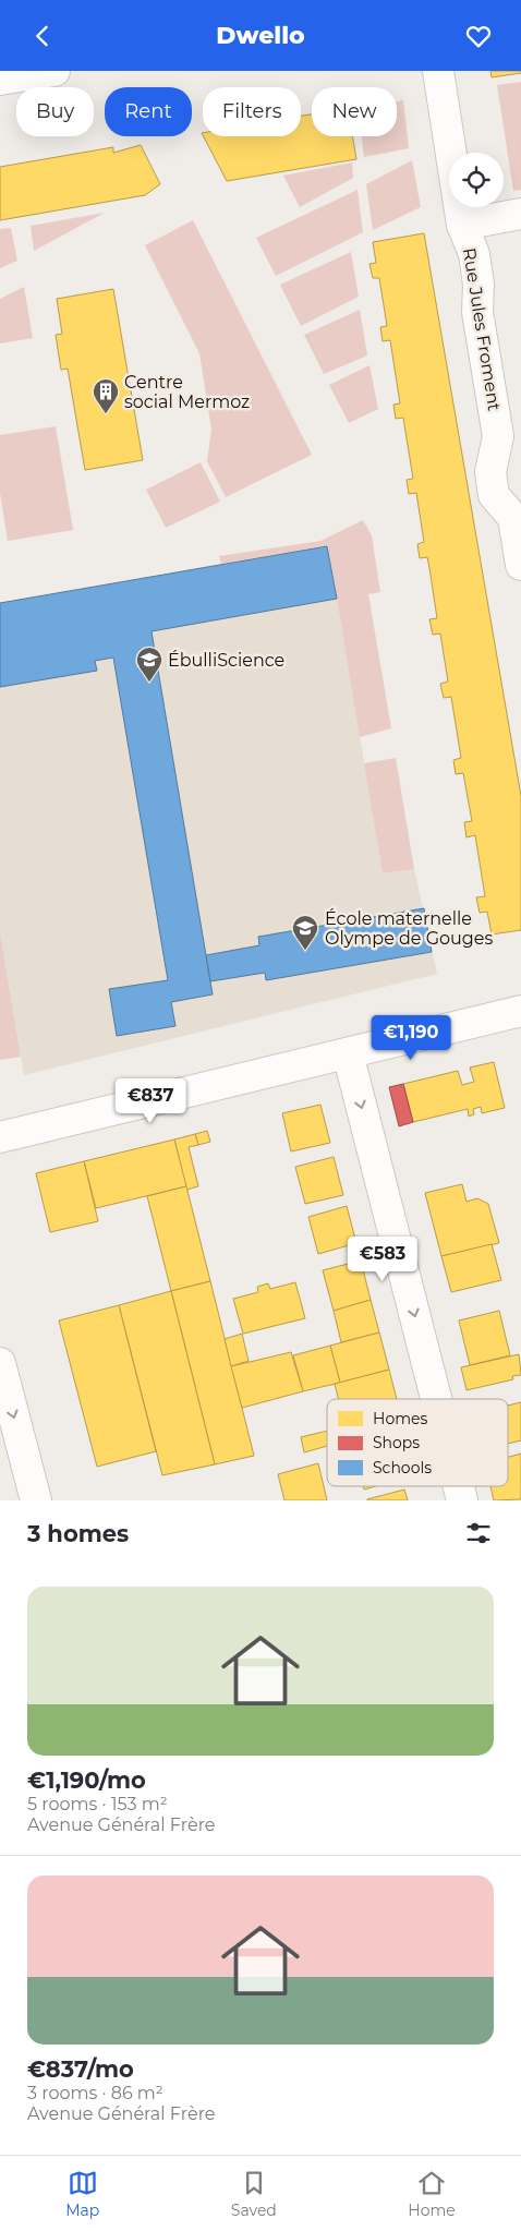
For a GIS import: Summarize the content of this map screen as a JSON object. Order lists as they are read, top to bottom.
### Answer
{
  "streets": {
    "street": ["Rue Jules Froment"]
  },
  "places": {
    "building": ["Centre social Mermoz"],
    "school or university": ["ÉbulliScience", "École maternelle Olympe de Gouges"]
  },
  "legend": ["Homes", "Shops", "Schools"],
  "page": {
    "header": "Dwello",
    "chip": [
      "Buy",
      "Rent",
      "Filters",
      "New"
    ],
    "price": ["€1,190", "€837", "€583"],
    "heading": "3 homes",
    "list": [
      {
        "name": "€1,190/mo",
        "note": "5 rooms · 153 m² · Avenue Général Frère"
      },
      {
        "name": "€837/mo",
        "note": "3 rooms · 86 m² · Avenue Général Frère"
      }
    ],
    "tabs": ["Map", "Saved", "Home"]
  }
}
